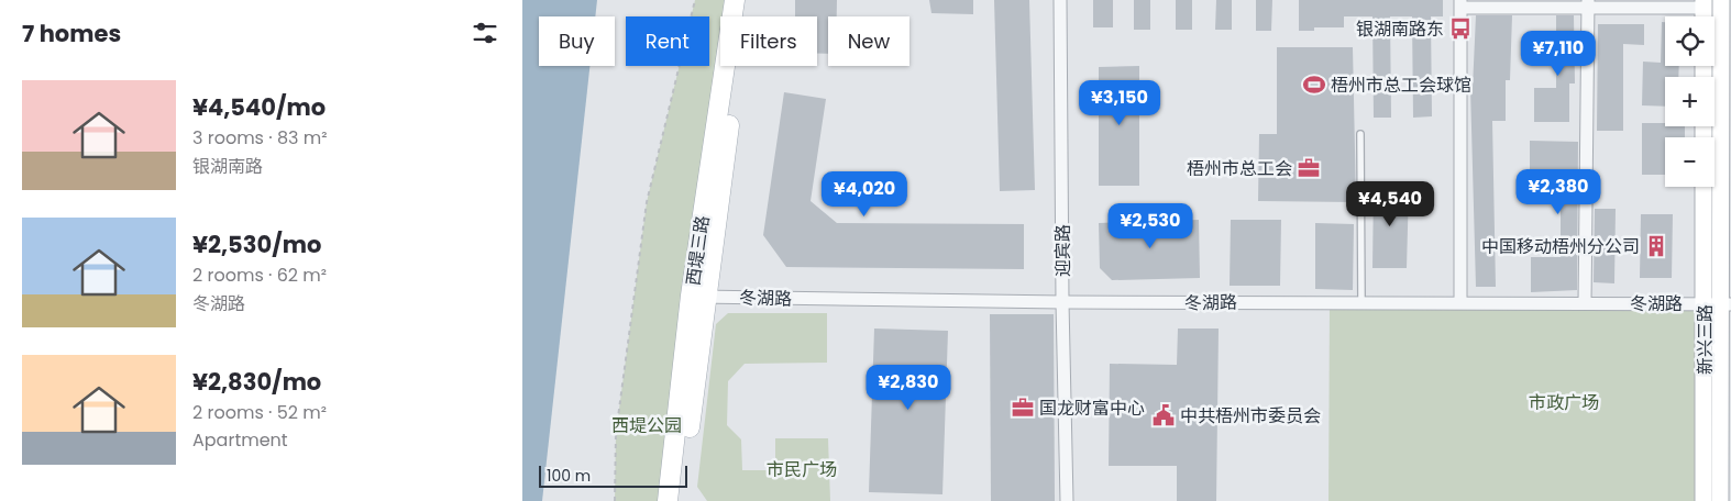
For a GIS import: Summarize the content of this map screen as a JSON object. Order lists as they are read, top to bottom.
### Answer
{
  "streets": {
    "main road": ["西堤三路", "新兴三路"],
    "street": ["迎宾路", "冬湖路"]
  },
  "crossings": [
    ["西堤三路", "冬湖路"],
    ["迎宾路", "冬湖路"],
    ["冬湖路", "新兴三路"]
  ],
  "parks": ["市政广场", "西堤公园", "市民广场"],
  "places": {
    "bus stop": ["银湖南路东"],
    "sports": ["梧州市总工会球馆"],
    "office": ["梧州市总工会", "国龙财富中心"],
    "building": ["中国移动梧州分公司"],
    "public building": ["中共梧州市委员会"]
  },
  "scale_bar": "100 m",
  "page": {
    "heading": "7 homes",
    "map_buttons": ["+", "−"],
    "chip": [
      "Buy",
      "Rent",
      "Filters",
      "New"
    ],
    "price": [
      "¥7,110",
      "¥3,150",
      "¥2,380",
      "¥4,020",
      "¥4,540",
      "¥2,530",
      "¥2,830"
    ],
    "list": [
      {
        "name": "¥4,540/mo",
        "note": "3 rooms · 83 m² · 银湖南路"
      },
      {
        "name": "¥2,530/mo",
        "note": "2 rooms · 62 m² · 冬湖路"
      },
      {
        "name": "¥2,830/mo",
        "note": "2 rooms · 52 m² · Apartment"
      }
    ],
    "scale": "100 m"
  }
}
